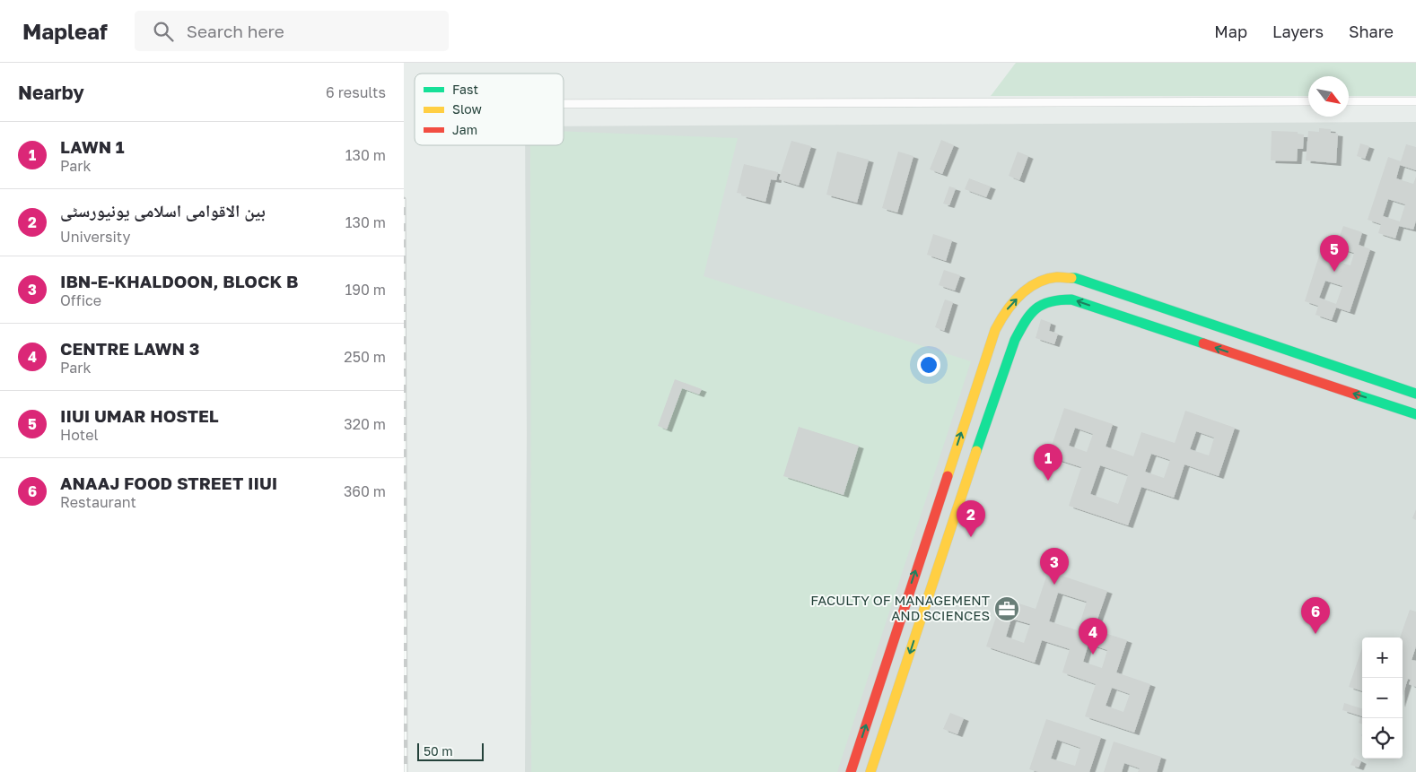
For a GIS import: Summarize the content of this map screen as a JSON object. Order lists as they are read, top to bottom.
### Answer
{
  "places": {
    "office": ["FACULTY OF MANAGEMENT AND SCIENCES"]
  },
  "legend": ["Fast", "Slow", "Jam"],
  "scale_bar": "50 m",
  "north": "bottom right",
  "page": {
    "header": "Mapleaf",
    "search": "Search here",
    "nav": ["Map", "Layers", "Share"],
    "heading": ["Nearby", "6 results"],
    "list": [
      {
        "mark": "1",
        "name": "LAWN 1",
        "note": "Park",
        "value": "130 m"
      },
      {
        "mark": "2",
        "name": "بین الاقوامی اسلامی یونیورسٹی",
        "note": "University",
        "value": "130 m"
      },
      {
        "mark": "3",
        "name": "IBN-E-KHALDOON, BLOCK B",
        "note": "Office",
        "value": "190 m"
      },
      {
        "mark": "4",
        "name": "CENTRE LAWN 3",
        "note": "Park",
        "value": "250 m"
      },
      {
        "mark": "5",
        "name": "IIUI UMAR HOSTEL",
        "note": "Hotel",
        "value": "320 m"
      },
      {
        "mark": "6",
        "name": "ANAAJ FOOD STREET IIUI",
        "note": "Restaurant",
        "value": "360 m"
      }
    ],
    "pins": [
      "5",
      "1",
      "2",
      "3",
      "6",
      "4"
    ],
    "map_buttons": ["+", "−"],
    "scale": "50 m"
  }
}
